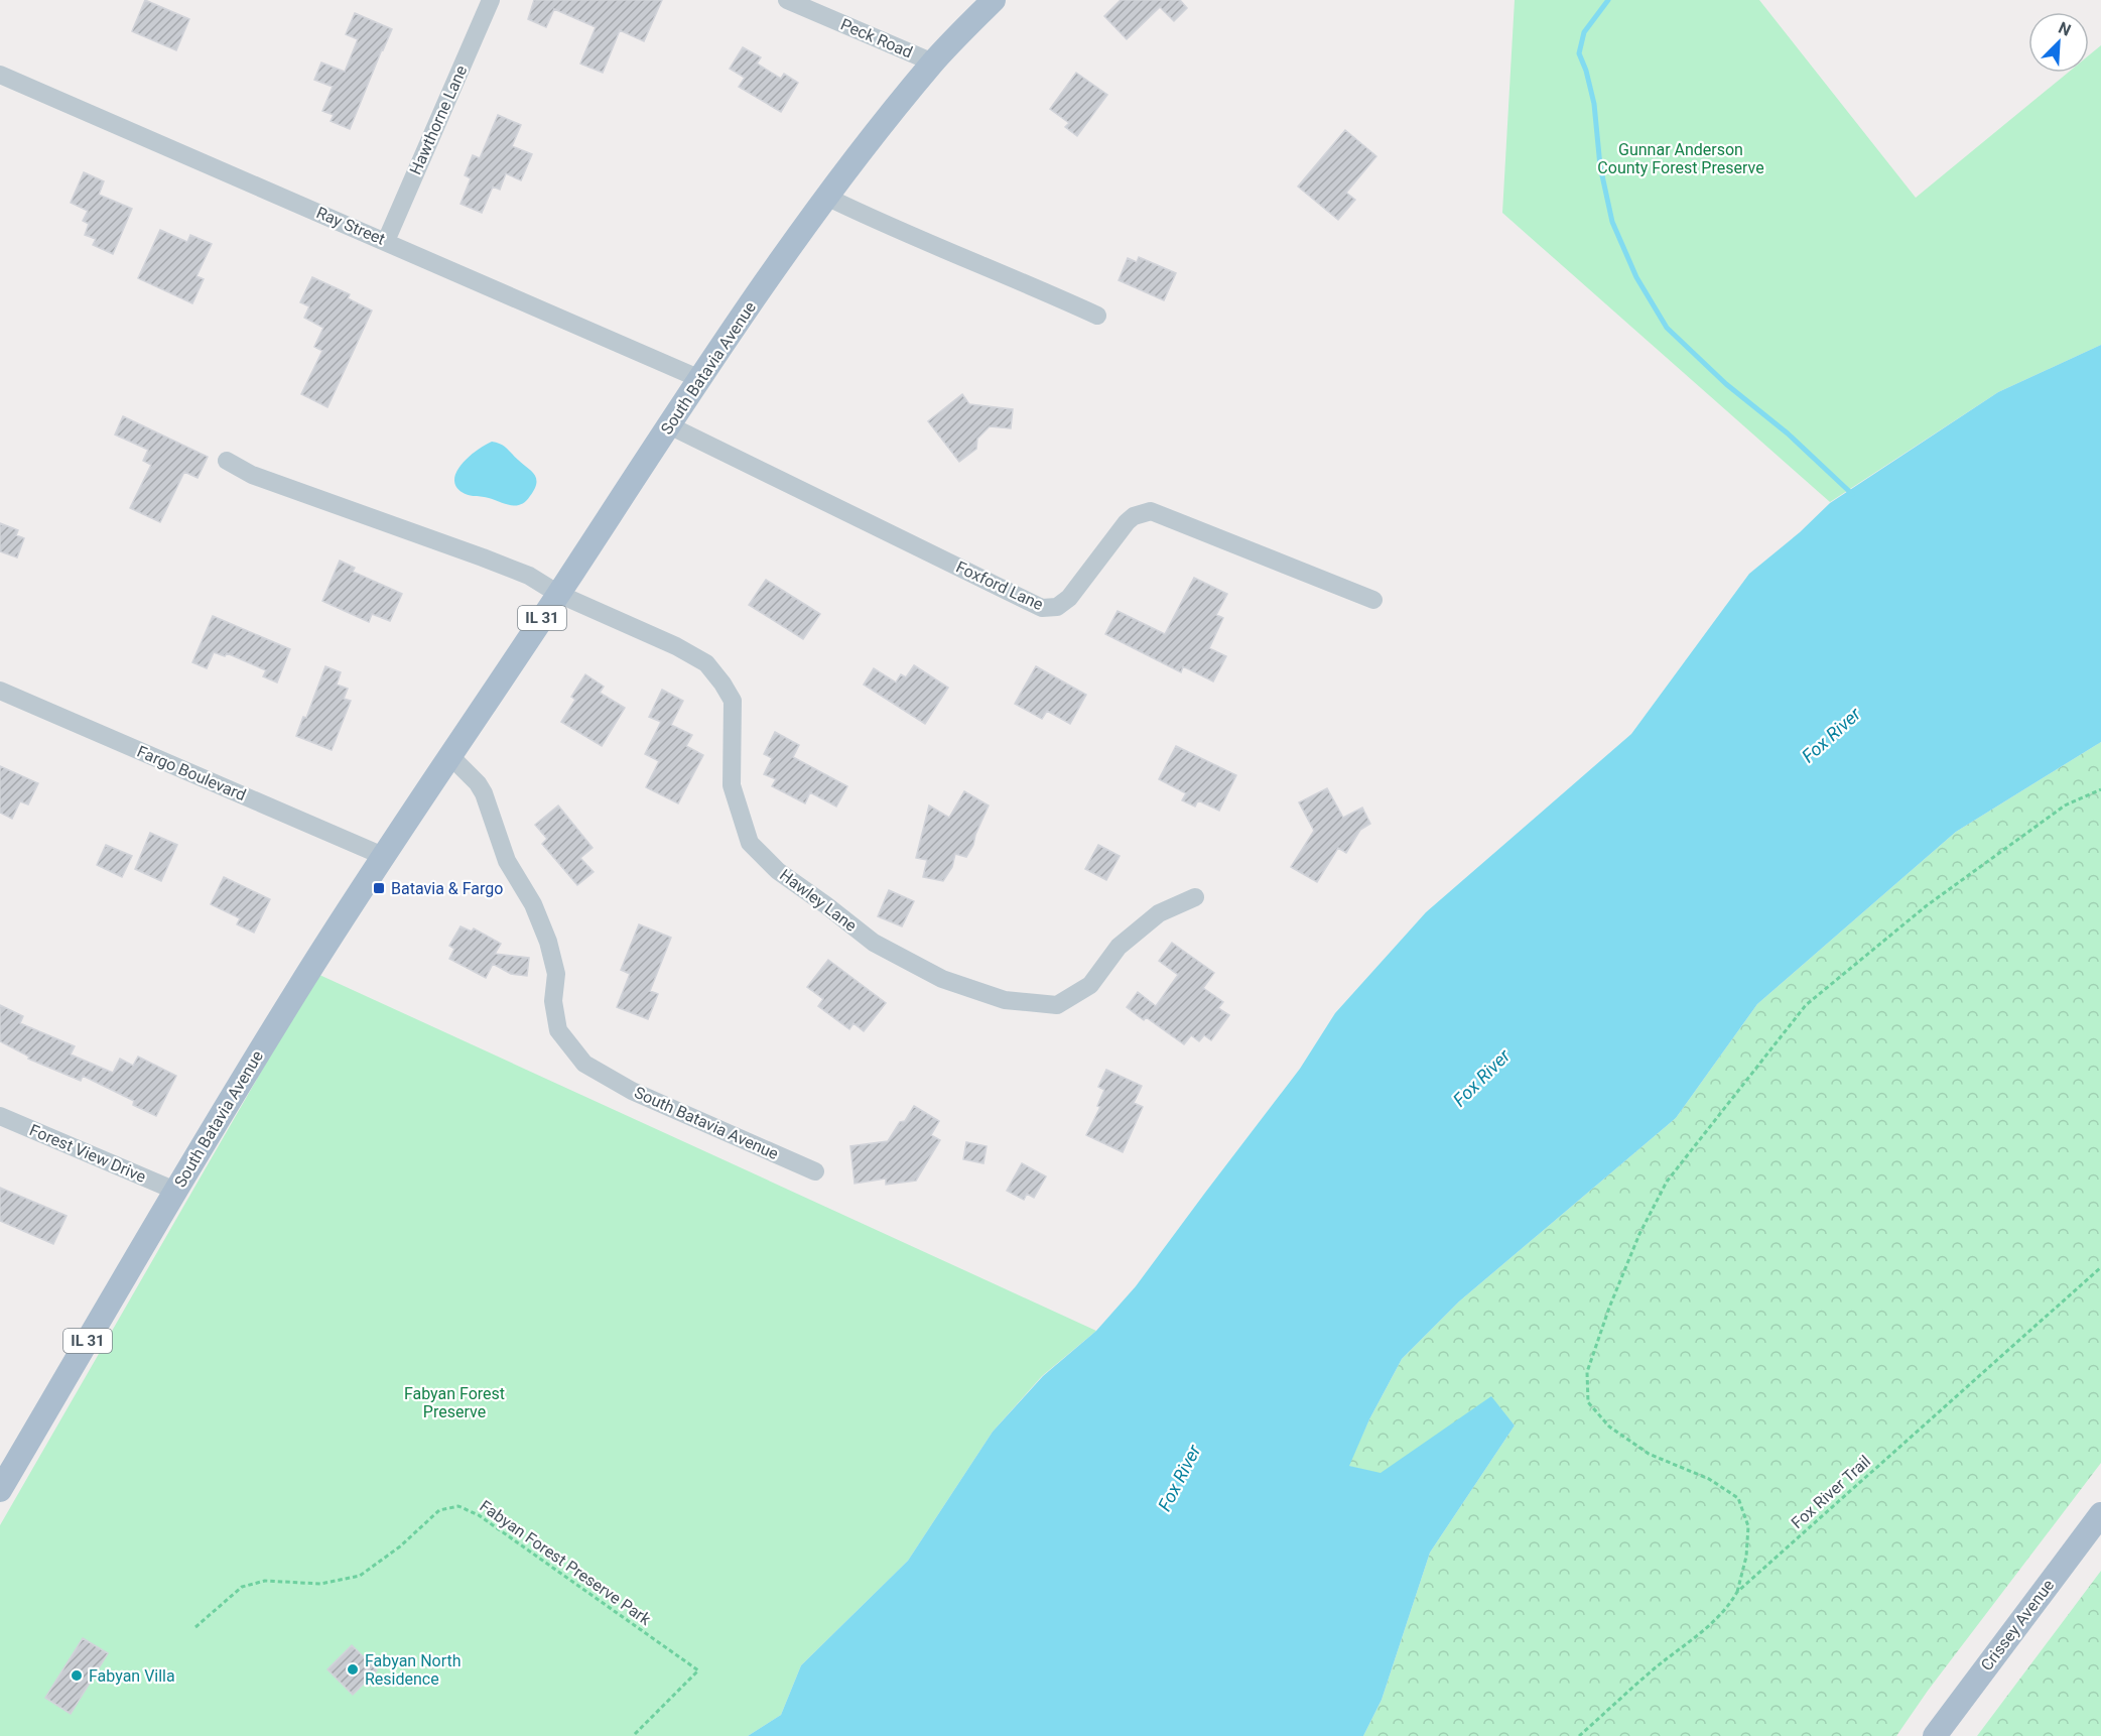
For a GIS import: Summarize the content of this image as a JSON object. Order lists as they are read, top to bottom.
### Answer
{
  "streets": {
    "main road": ["South Batavia Avenue", "IL 31", "Crissey Avenue"],
    "street": [
      "Peck Road",
      "Hawthorne Lane",
      "Ray Street",
      "Foxford Lane",
      "Fargo Boulevard",
      "Hawley Lane",
      "Forest View Drive"
    ],
    "path": ["Fox River Trail", "Fabyan Forest Preserve Park"]
  },
  "crossings": [
    ["Peck Road", "South Batavia Avenue"],
    ["Hawthorne Lane", "Ray Street"],
    ["Ray Street", "South Batavia Avenue"],
    ["South Batavia Avenue", "Foxford Lane"],
    ["South Batavia Avenue", "Fargo Boulevard"],
    ["South Batavia Avenue", "Hawley Lane"],
    ["South Batavia Avenue", "Forest View Drive"]
  ],
  "water": ["Fox River"],
  "parks": ["Gunnar Anderson County Forest Preserve", "Fabyan Forest Preserve"],
  "places": {
    "transit": ["Batavia & Fargo"],
    "other": ["Fabyan North Residence", "Fabyan Villa"]
  },
  "north": "top right"
}
